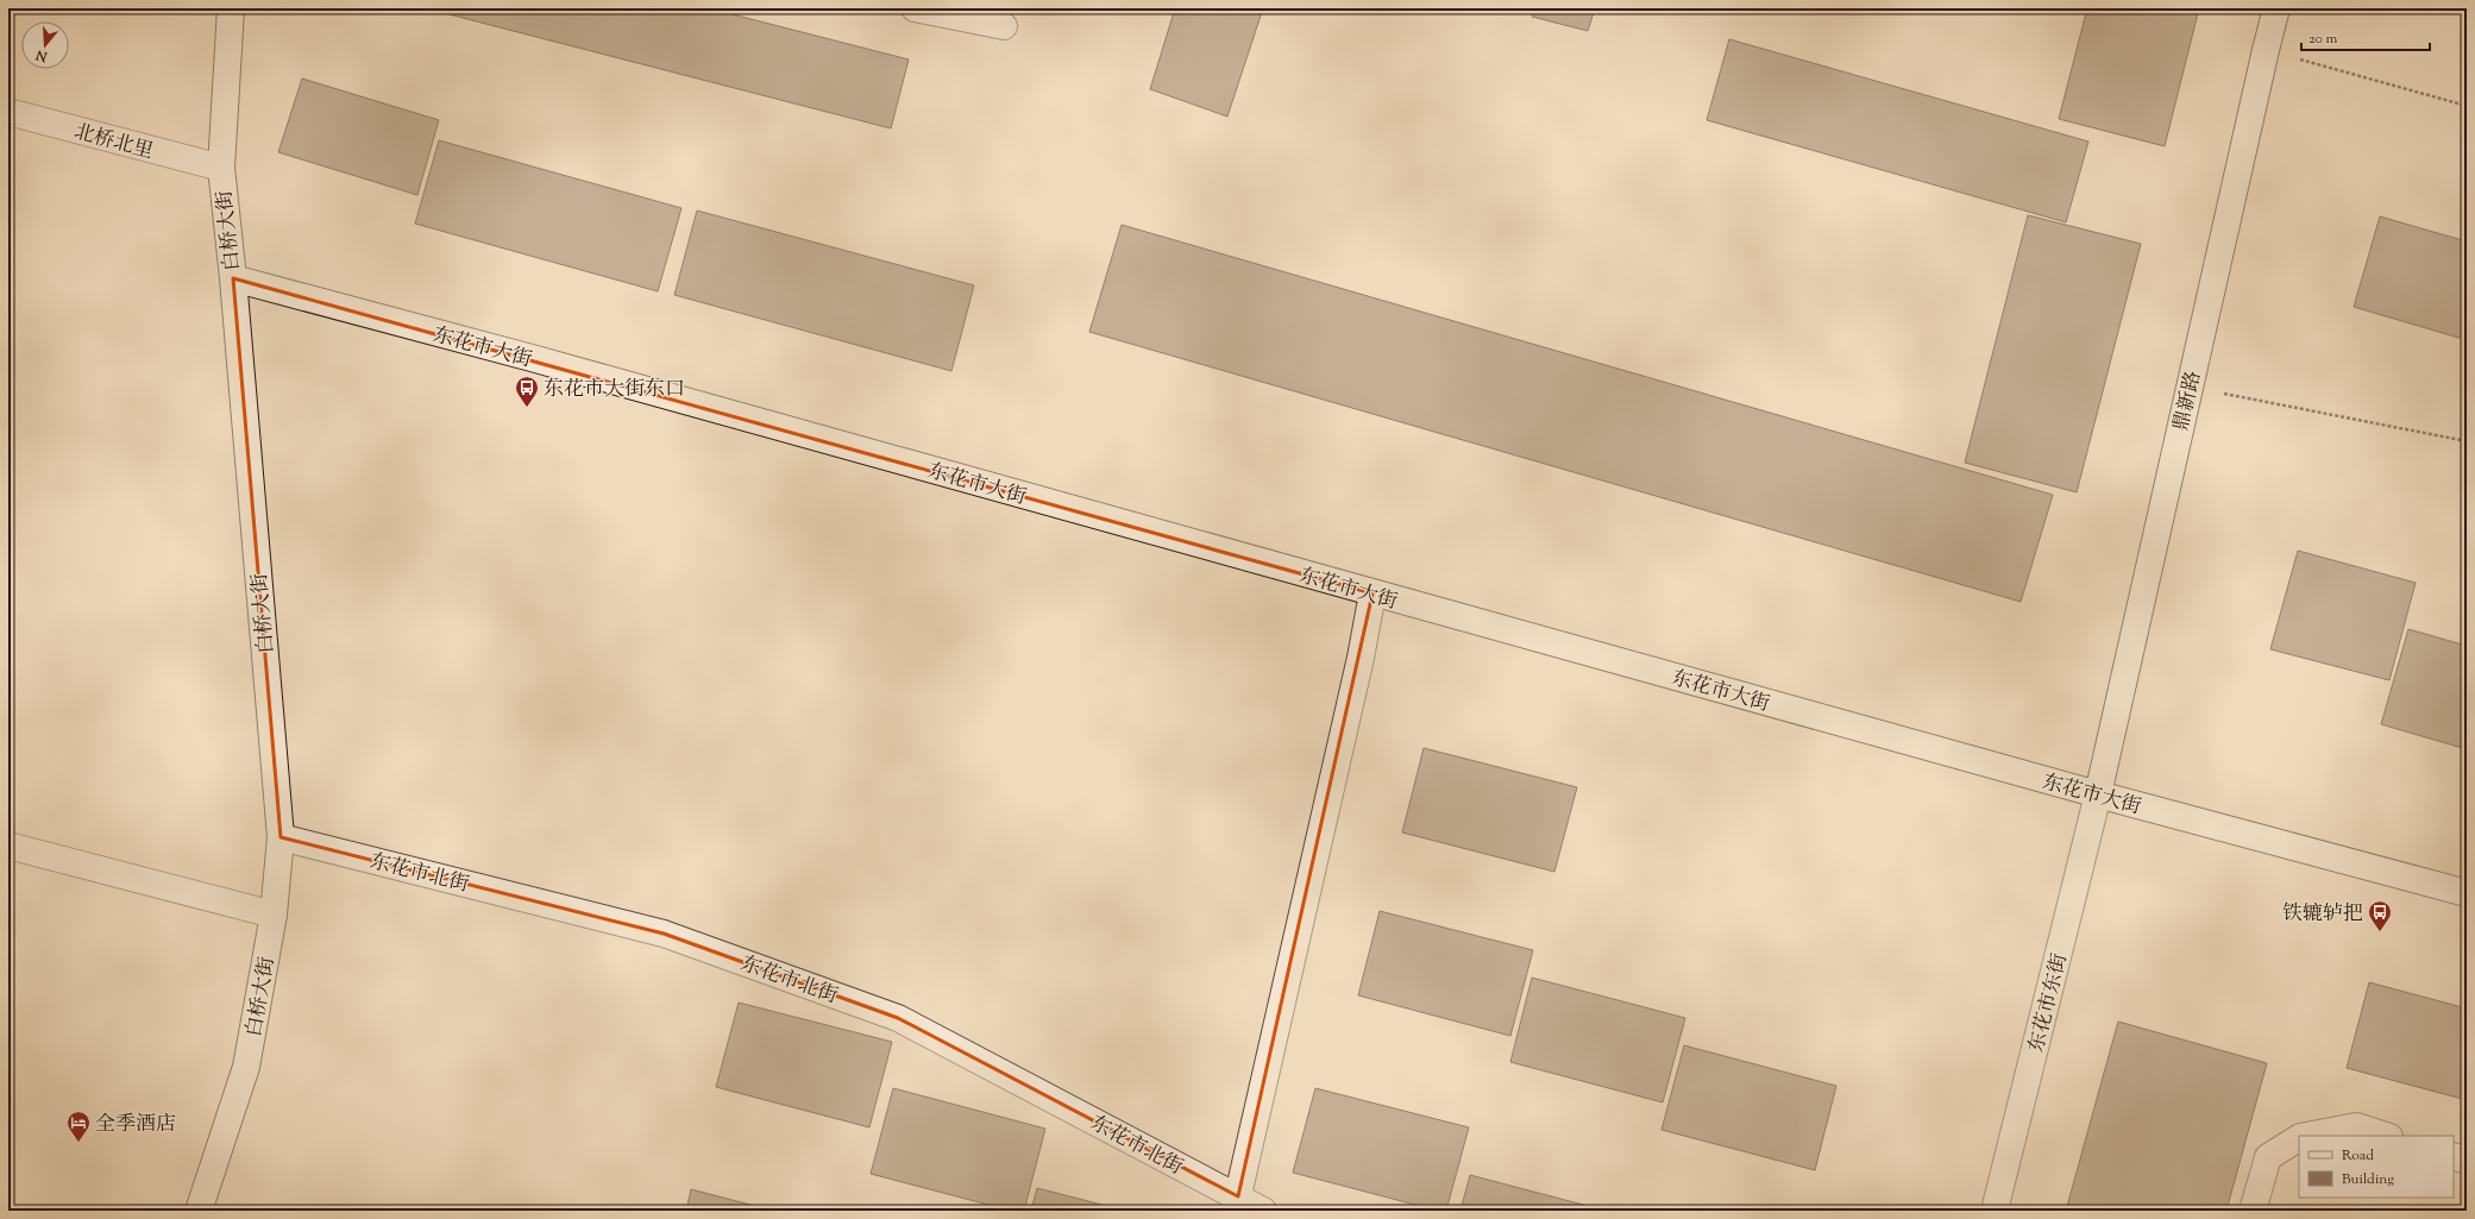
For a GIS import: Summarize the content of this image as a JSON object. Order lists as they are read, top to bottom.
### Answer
{
  "streets": {
    "street": [
      "北桥北里",
      "白桥大街",
      "东花市大街",
      "鼎新路",
      "东花市北街",
      "东花市东街"
    ]
  },
  "crossings": [
    ["北桥北里", "白桥大街"],
    ["白桥大街", "东花市大街"],
    ["白桥大街", "东花市北街"],
    ["东花市大街", "鼎新路"],
    ["东花市大街", "东花市东街"],
    ["鼎新路", "东花市东街"]
  ],
  "places": {
    "bus stop": ["东花市大街东口", "铁辘轳把"],
    "hotel": ["全季酒店"]
  },
  "legend": ["Road", "Building"],
  "scale_bar": "20 m",
  "north": "bottom"
}
